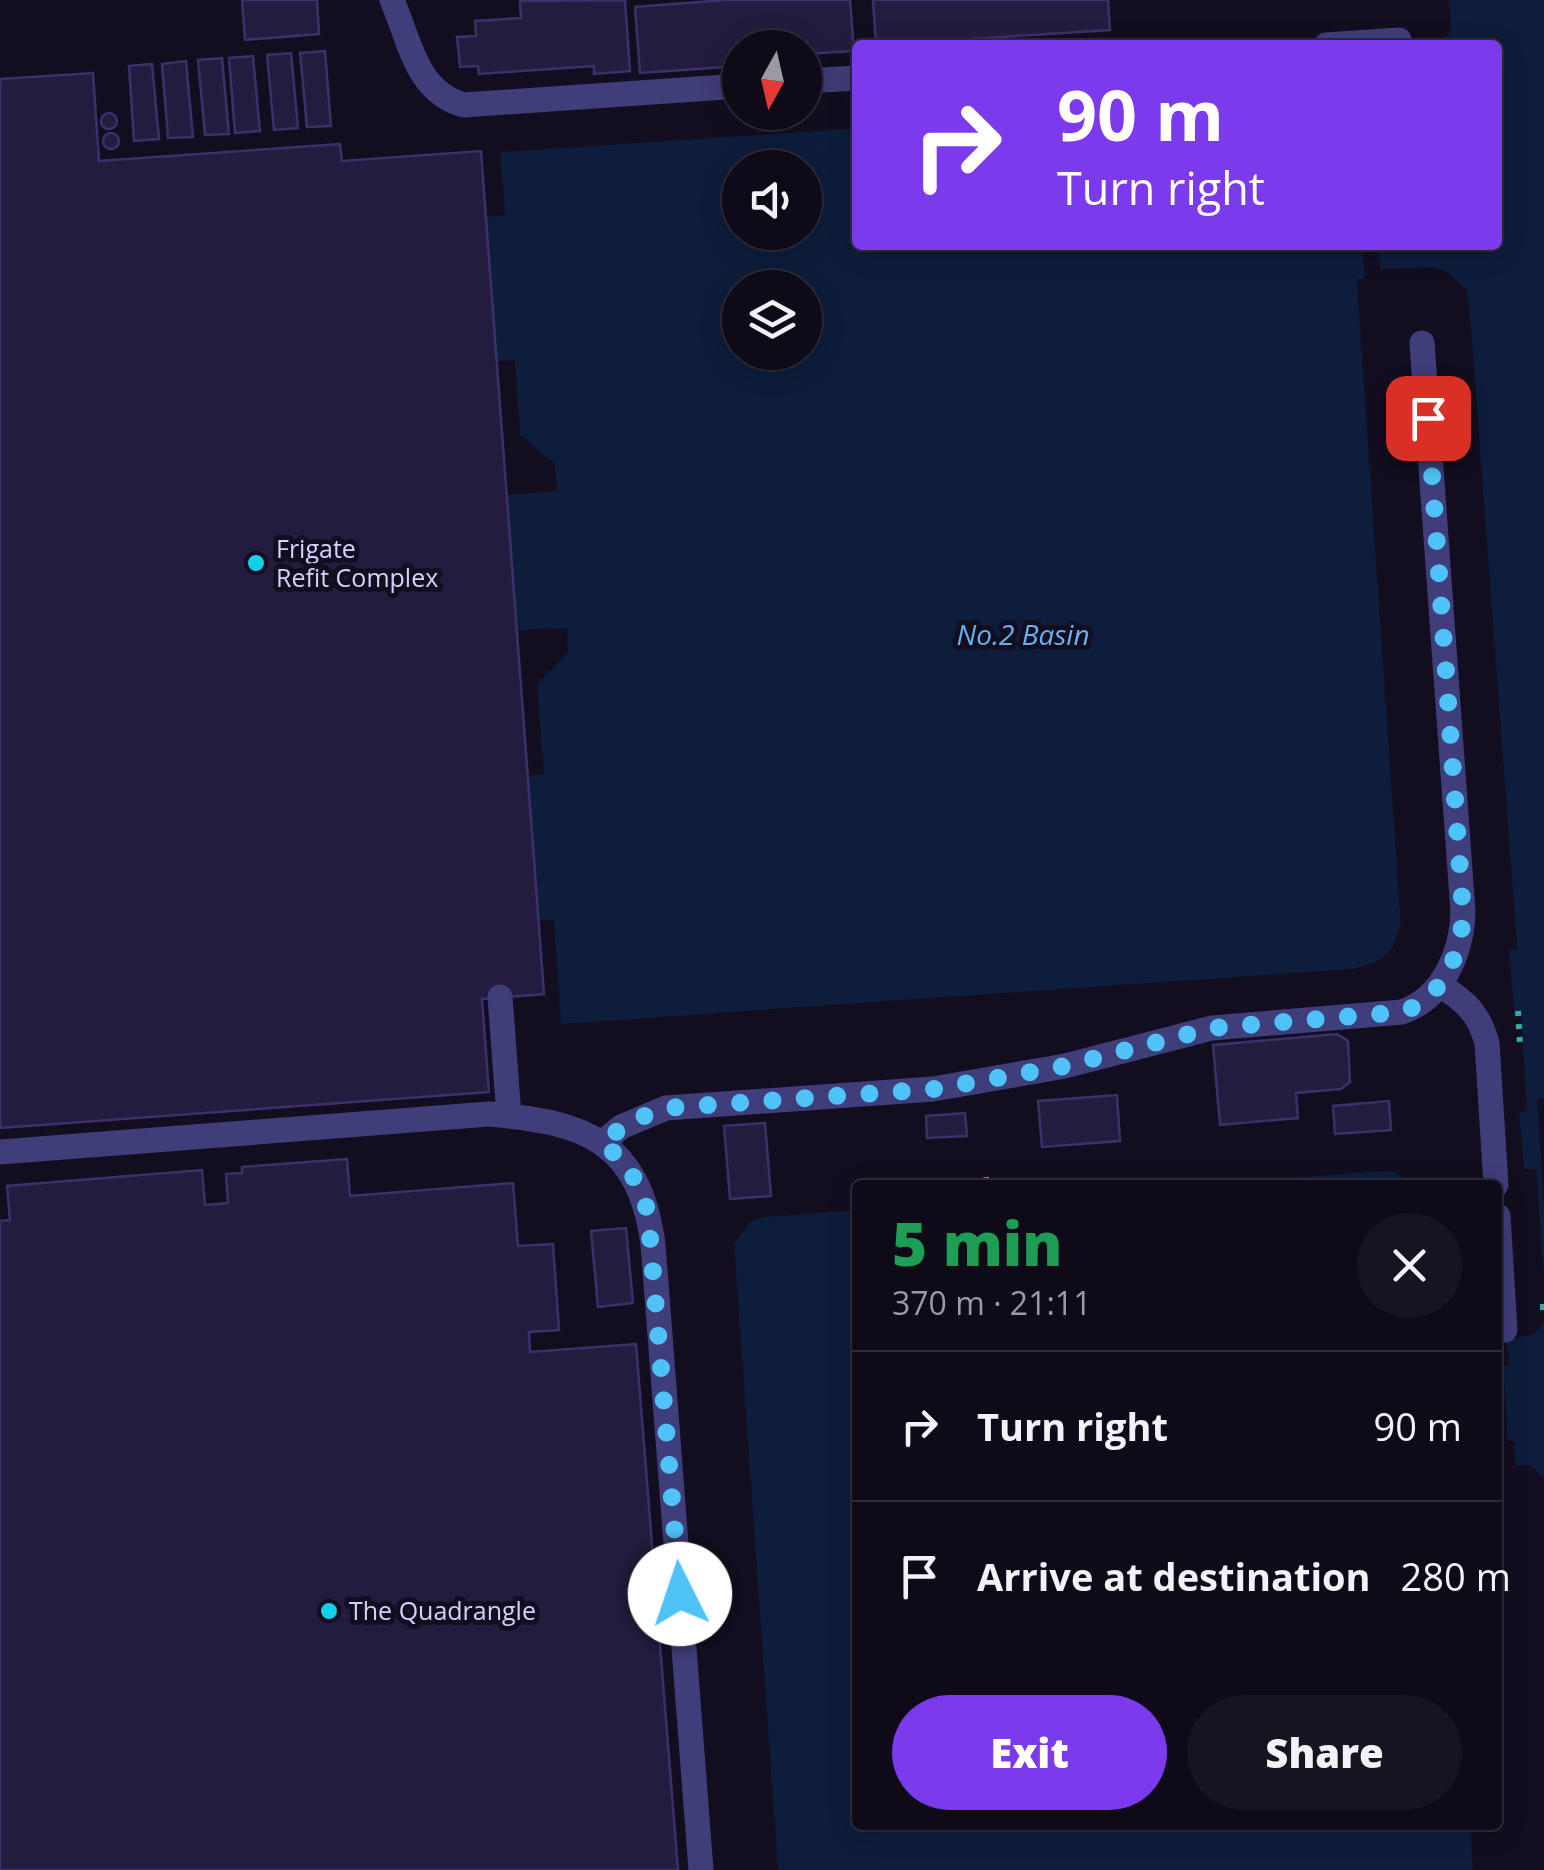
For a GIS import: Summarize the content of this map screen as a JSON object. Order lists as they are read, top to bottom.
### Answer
{
  "water": ["No.2 Basin"],
  "places": ["Frigate Refit Complex", "The Quadrangle"],
  "north": "bottom",
  "page": {
    "turn": ["90 m", "Turn right"],
    "heading": ["5 min", "370 m · 21:11"],
    "list": [
      {
        "name": "Turn right",
        "value": "90 m"
      },
      {
        "name": "Arrive at destination",
        "value": "280 m"
      }
    ],
    "buttons": ["Exit", "Share"]
  }
}
